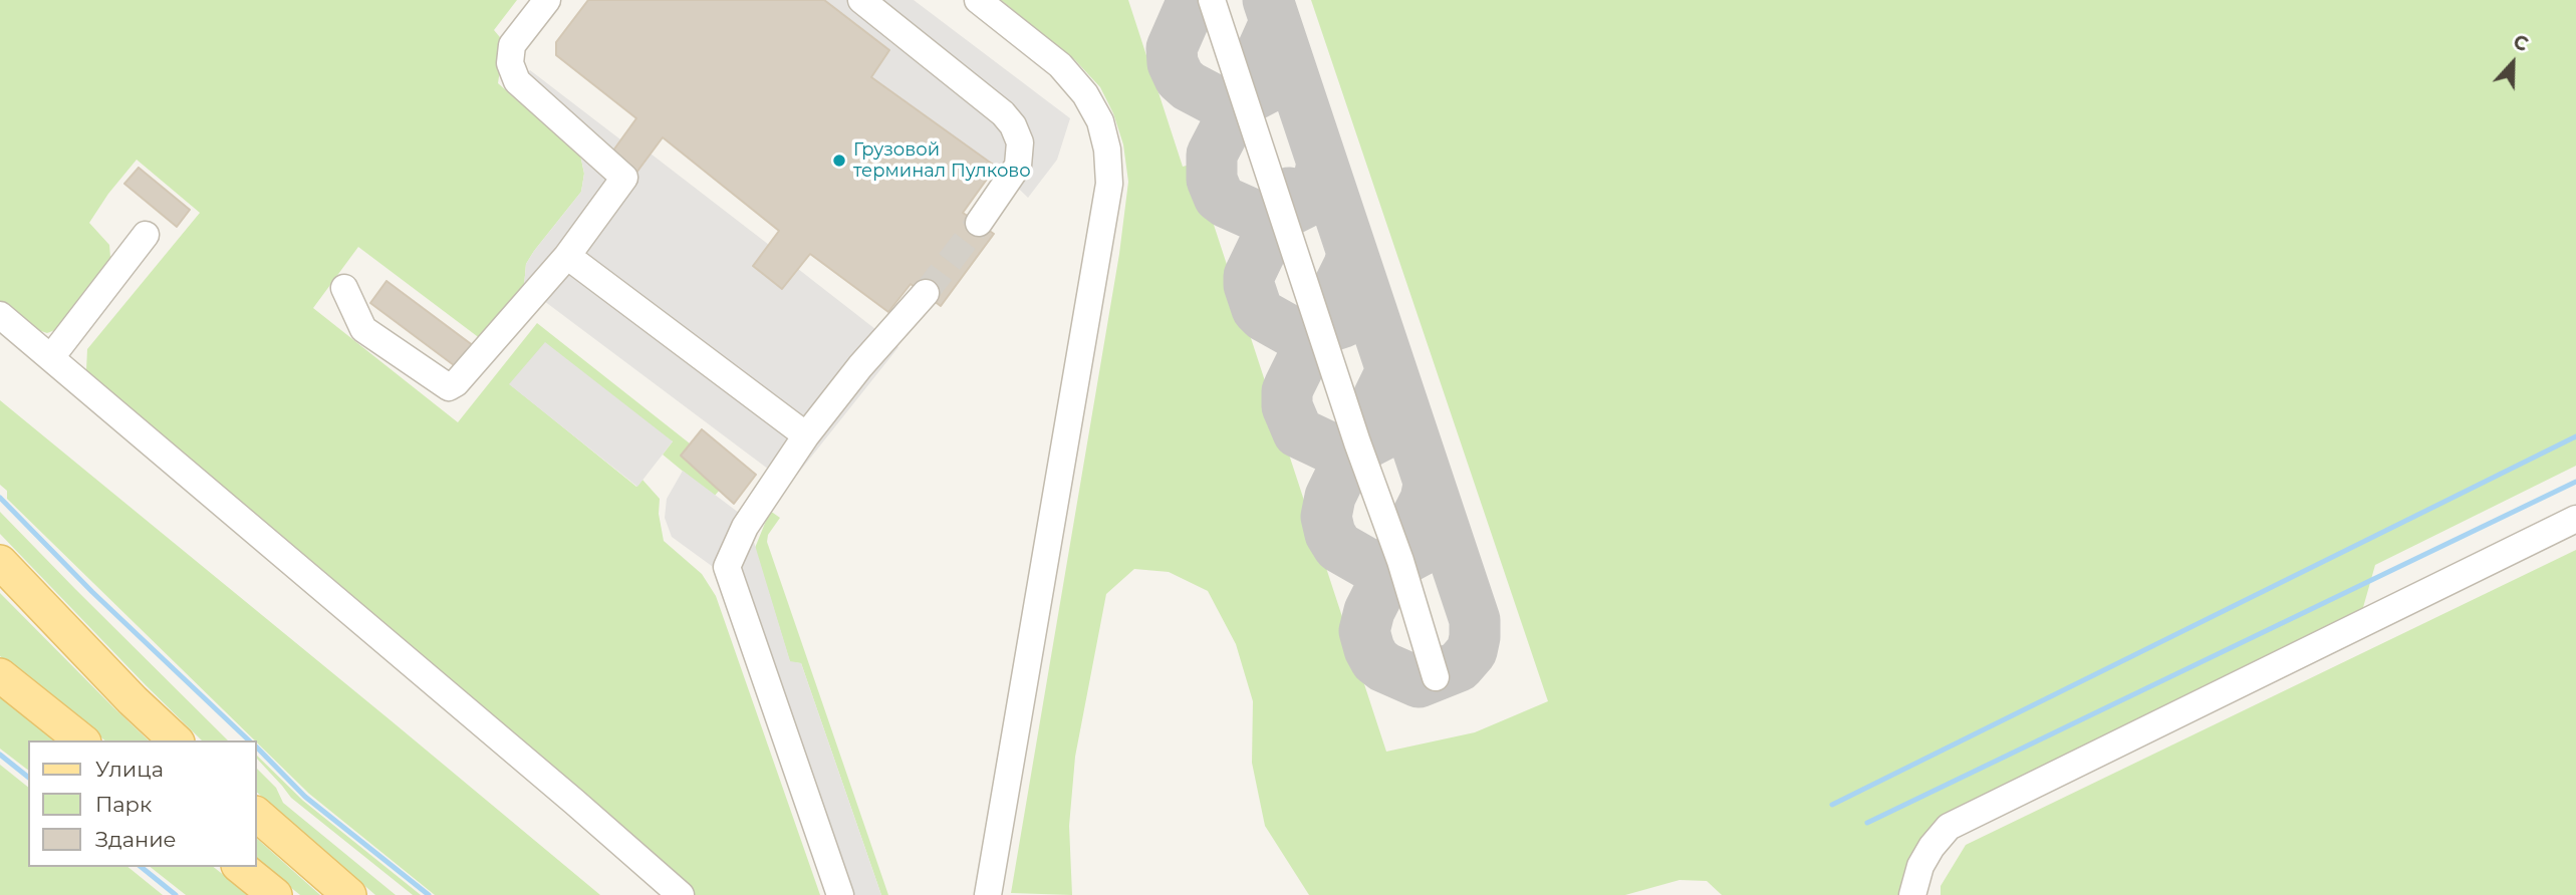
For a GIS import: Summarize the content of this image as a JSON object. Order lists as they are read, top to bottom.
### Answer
{
  "places": ["Грузовой терминал Пулково"],
  "legend": ["Улица", "Парк", "Здание"],
  "north": "top"
}
